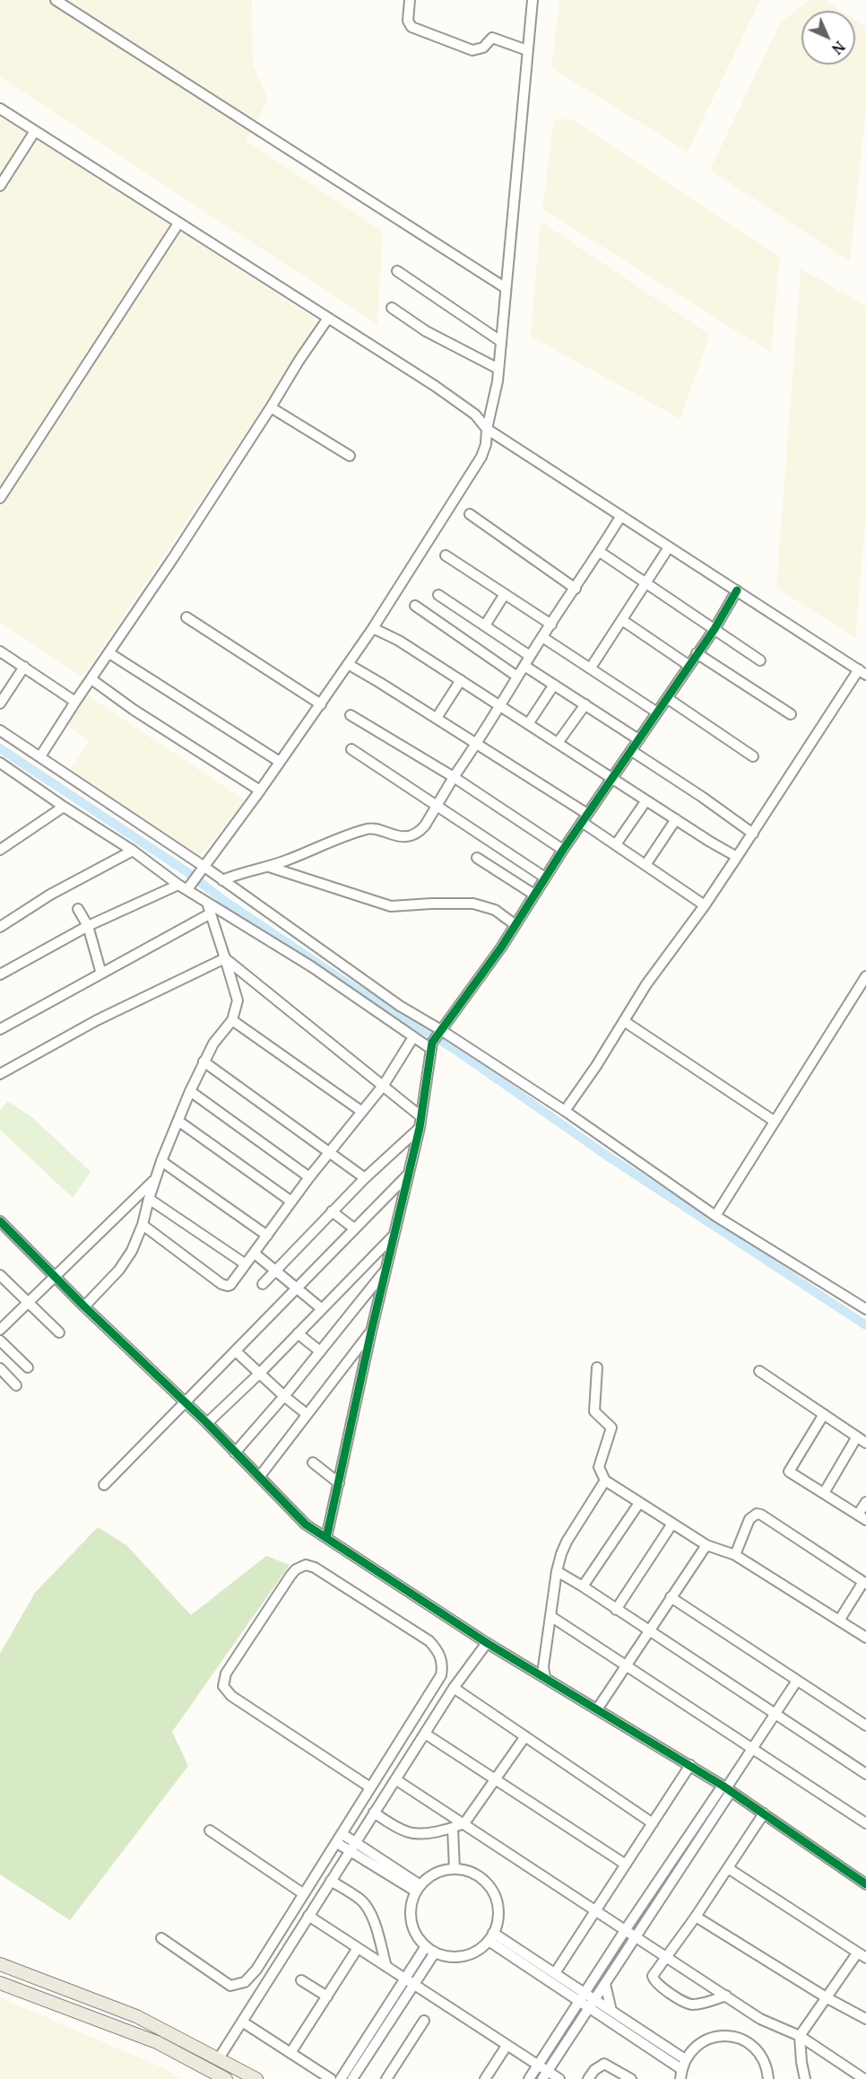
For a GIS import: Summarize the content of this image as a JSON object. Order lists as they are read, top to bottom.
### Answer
{
  "north": "bottom right"
}
